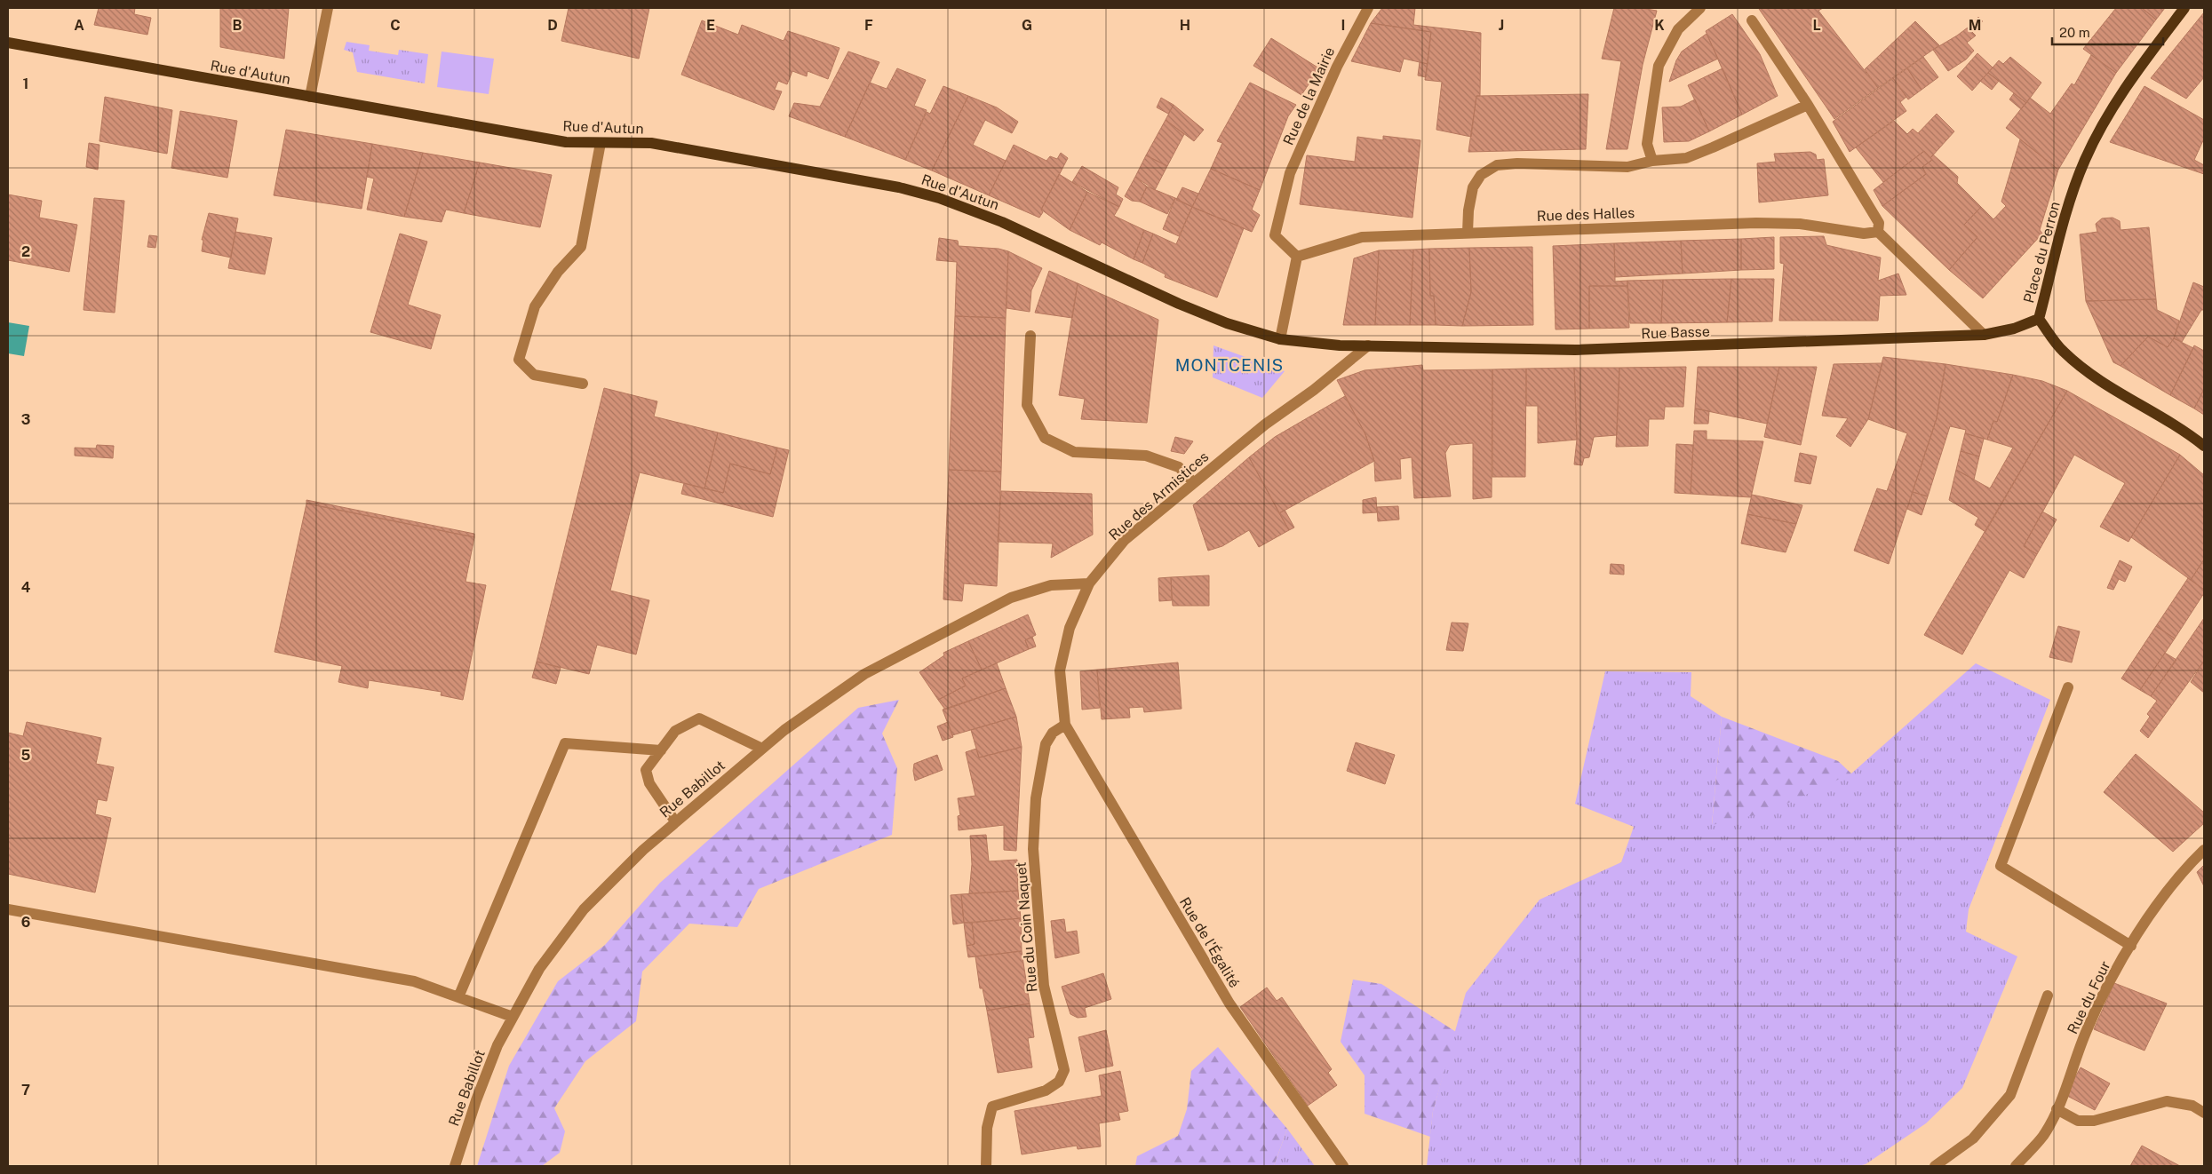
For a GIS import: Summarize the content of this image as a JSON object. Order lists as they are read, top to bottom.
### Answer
{
  "streets": {
    "main road": ["Rue d'Autun", "Place du Perron", "Rue Basse"],
    "street": [
      "Rue de la Mairie",
      "Rue des Halles",
      "Rue des Armistices",
      "Rue Babillot",
      "Rue du Coin Naquet",
      "Rue de l'Égalité",
      "Rue du Four"
    ]
  },
  "crossings": [
    ["Rue d'Autun", "Rue Basse"],
    ["Rue de la Mairie", "Rue des Halles"],
    ["Place du Perron", "Rue Basse"],
    ["Rue Basse", "Rue des Armistices"],
    ["Rue des Armistices", "Rue Babillot"],
    ["Rue des Armistices", "Rue du Coin Naquet"],
    ["Rue des Armistices", "Rue de l'Égalité"],
    ["Rue du Coin Naquet", "Rue de l'Égalité"]
  ],
  "districts": ["MONTCENIS"],
  "scale_bar": "20 m",
  "grid": {
    "columns": [
      "A",
      "B",
      "C",
      "D",
      "E",
      "F",
      "G",
      "H",
      "I",
      "J",
      "K",
      "L",
      "M"
    ],
    "rows": [
      "1",
      "2",
      "3",
      "4",
      "5",
      "6",
      "7"
    ]
  }
}
